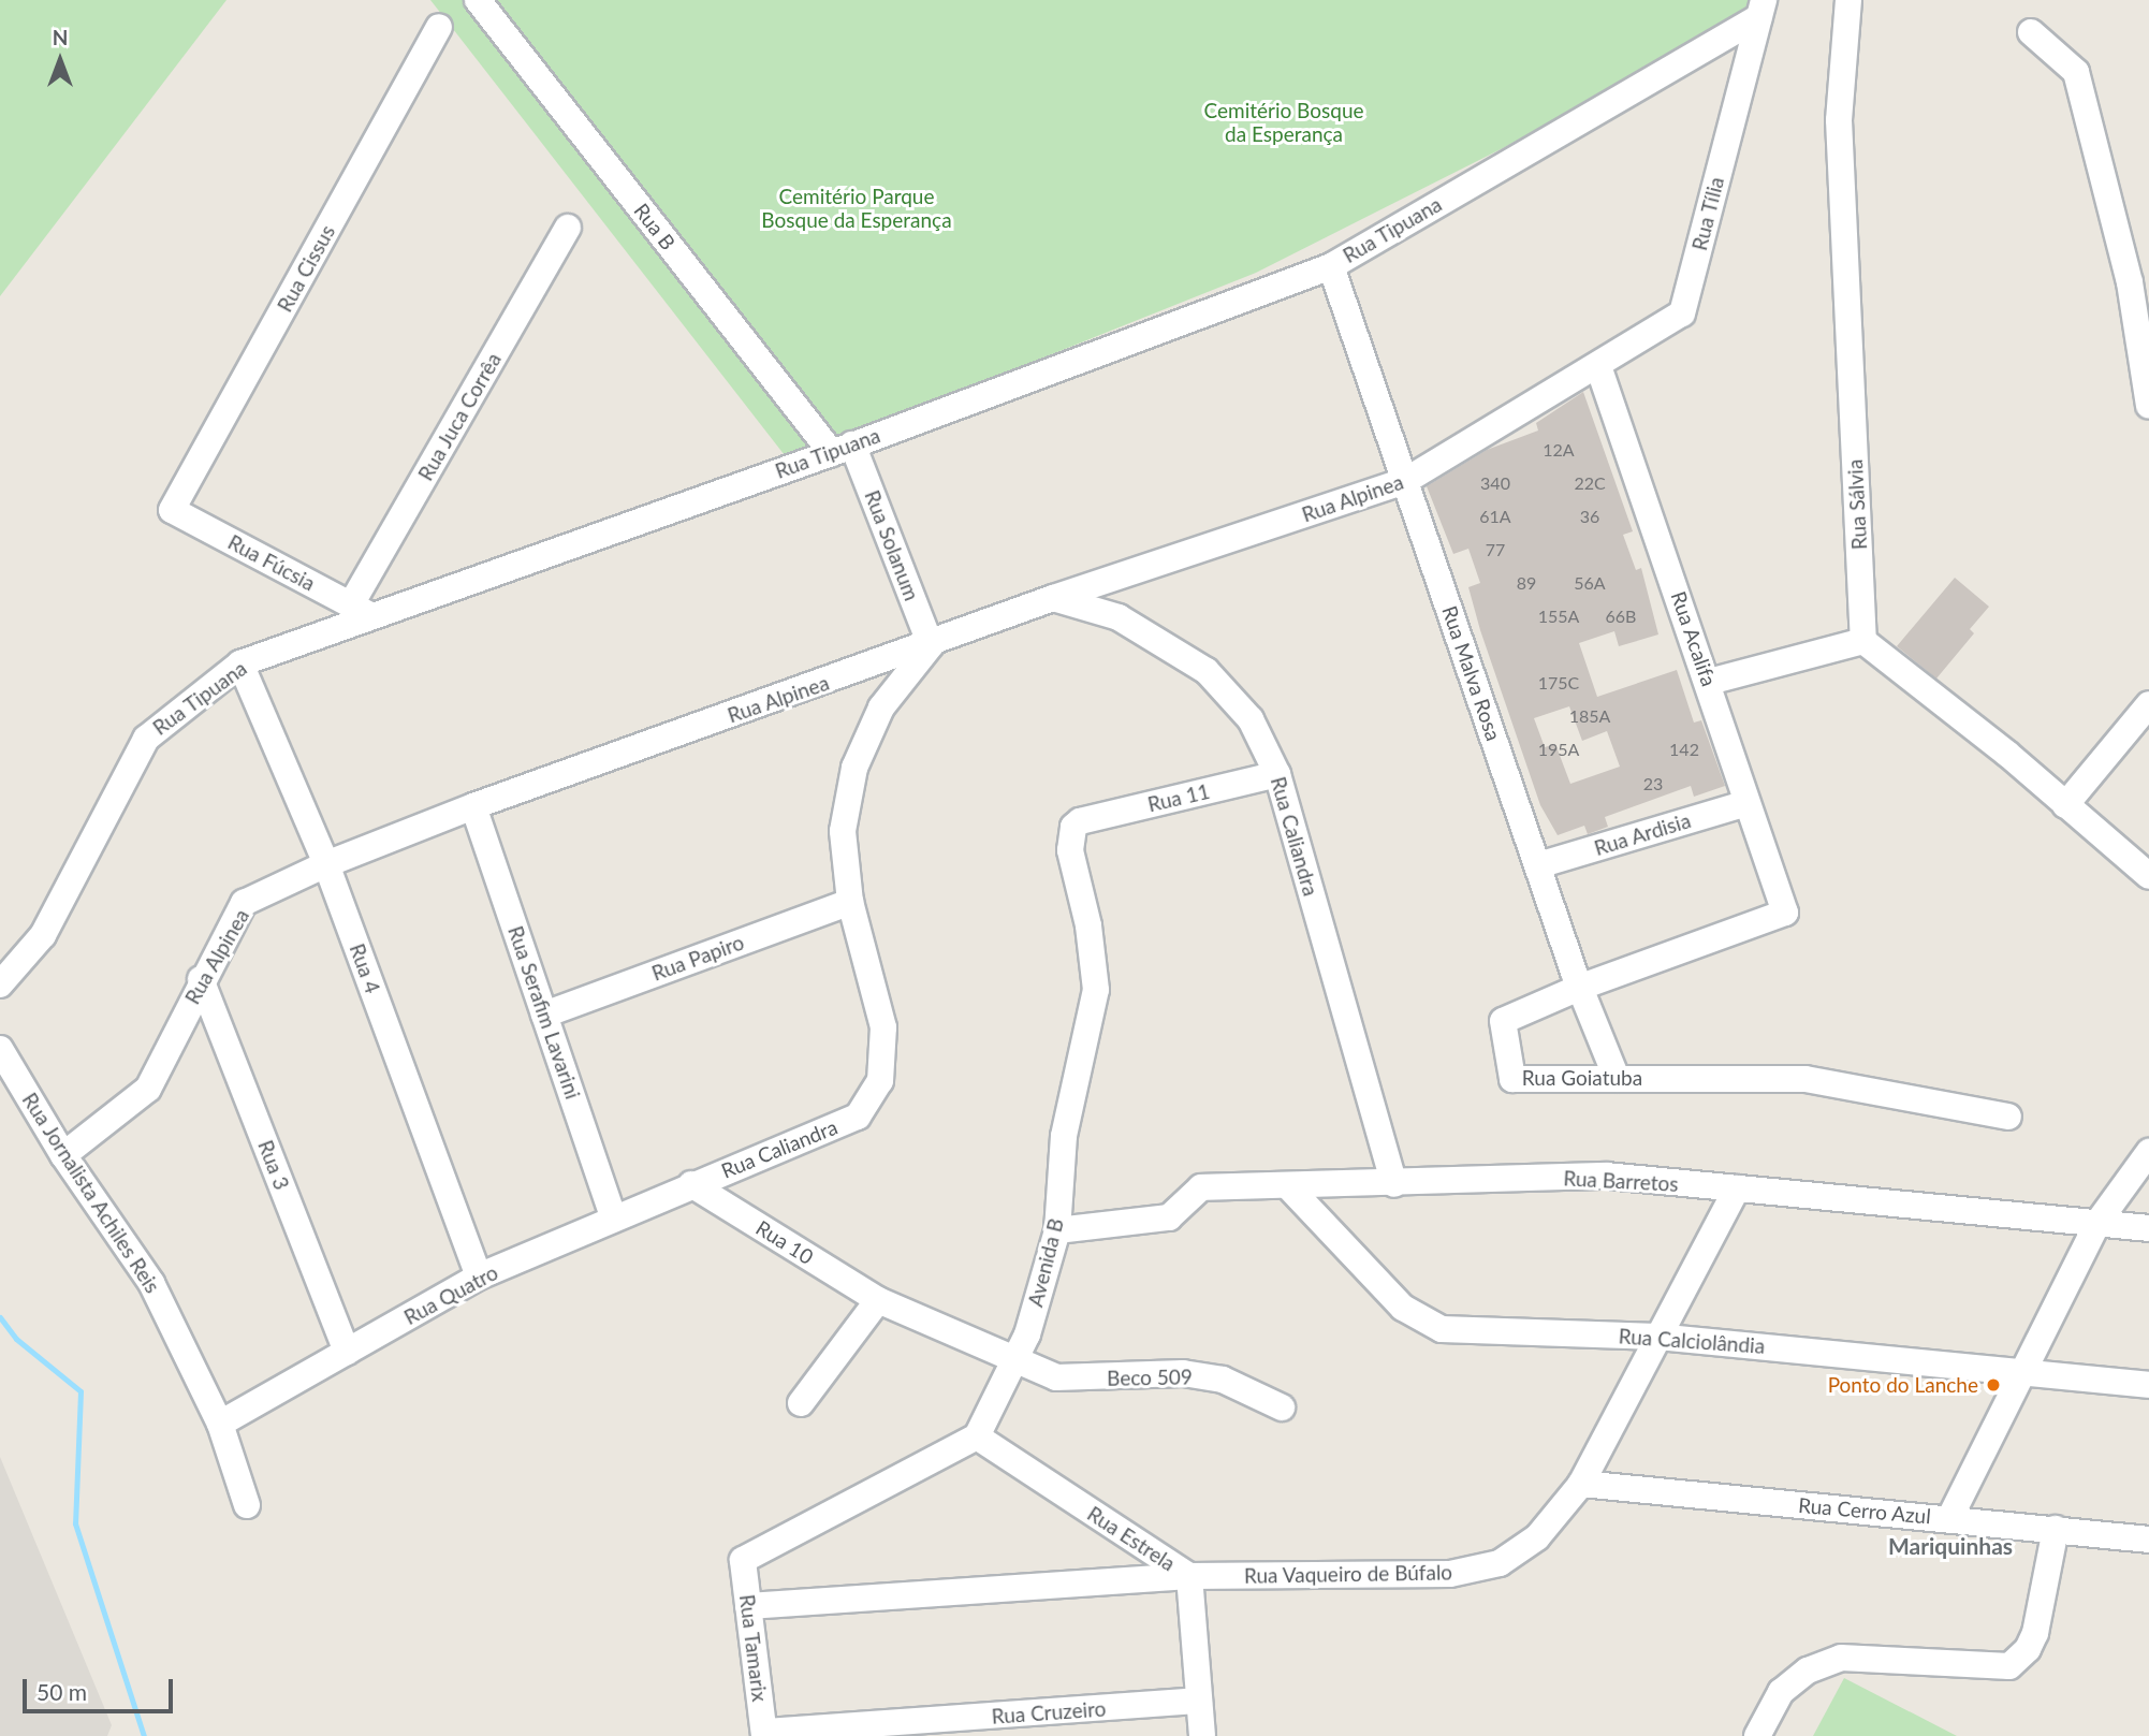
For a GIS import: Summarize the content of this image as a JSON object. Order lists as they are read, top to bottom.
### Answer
{
  "streets": {
    "street": [
      "Rua Tília",
      "Rua B",
      "Rua Tipuana",
      "Rua Cissus",
      "Rua Juca Corrêa",
      "Rua Alpinea",
      "Rua Sálvia",
      "Rua Solanum",
      "Rua Fúcsia",
      "Rua Acalifa",
      "Rua Malva Rosa",
      "Rua 11",
      "Rua Ardisia",
      "Rua Caliandra",
      "Rua Papiro",
      "Rua 4",
      "Rua Serafim Lavarini",
      "Rua Goiatuba",
      "Rua 3",
      "Rua Barretos",
      "Rua Jornalista Achiles Reis",
      "Rua 10",
      "Avenida B",
      "Rua Quatro",
      "Rua Calciolândia",
      "Beco 509",
      "Rua Cerro Azul",
      "Rua Estrela",
      "Rua Vaqueiro de Búfalo",
      "Rua Tamarix",
      "Rua Cruzeiro"
    ]
  },
  "crossings": [
    ["Rua Tília", "Rua Tipuana"],
    ["Rua Tília", "Rua Alpinea"],
    ["Rua Tília", "Rua Acalifa"],
    ["Rua B", "Rua Tipuana"],
    ["Rua B", "Rua Solanum"],
    ["Rua Tipuana", "Rua Juca Corrêa"],
    ["Rua Tipuana", "Rua Solanum"],
    ["Rua Tipuana", "Rua Fúcsia"],
    ["Rua Tipuana", "Rua Malva Rosa"],
    ["Rua Tipuana", "Rua 4"],
    ["Rua Cissus", "Rua Fúcsia"],
    ["Rua Juca Corrêa", "Rua Fúcsia"],
    ["Rua Alpinea", "Rua Solanum"],
    ["Rua Alpinea", "Rua Acalifa"],
    ["Rua Alpinea", "Rua Malva Rosa"],
    ["Rua Alpinea", "Rua Caliandra"],
    ["Rua Alpinea", "Rua 4"],
    ["Rua Alpinea", "Rua Serafim Lavarini"],
    ["Rua Alpinea", "Rua 3"],
    ["Rua Alpinea", "Rua Jornalista Achiles Reis"],
    ["Rua Solanum", "Rua Caliandra"],
    ["Rua Acalifa", "Rua Ardisia"],
    ["Rua Acalifa", "Rua Goiatuba"],
    ["Rua Malva Rosa", "Rua Ardisia"],
    ["Rua Malva Rosa", "Rua Goiatuba"],
    ["Rua 11", "Rua Caliandra"],
    ["Rua 11", "Avenida B"],
    ["Rua Caliandra", "Rua Papiro"],
    ["Rua Caliandra", "Rua Barretos"],
    ["Rua Caliandra", "Rua 10"],
    ["Rua Caliandra", "Rua Quatro"],
    ["Rua Papiro", "Rua Serafim Lavarini"],
    ["Rua 4", "Rua Quatro"],
    ["Rua Serafim Lavarini", "Rua Quatro"],
    ["Rua 3", "Rua Quatro"],
    ["Rua Barretos", "Avenida B"],
    ["Rua Barretos", "Rua Calciolândia"],
    ["Rua Barretos", "Rua Vaqueiro de Búfalo"],
    ["Rua Jornalista Achiles Reis", "Rua Quatro"],
    ["Rua 10", "Avenida B"],
    ["Rua 10", "Rua Quatro"],
    ["Rua 10", "Beco 509"],
    ["Avenida B", "Beco 509"],
    ["Avenida B", "Rua Estrela"],
    ["Avenida B", "Rua Tamarix"],
    ["Rua Calciolândia", "Rua Vaqueiro de Búfalo"],
    ["Rua Cerro Azul", "Rua Vaqueiro de Búfalo"],
    ["Rua Estrela", "Rua Vaqueiro de Búfalo"],
    ["Rua Estrela", "Rua Tamarix"],
    ["Rua Estrela", "Rua Cruzeiro"],
    ["Rua Vaqueiro de Búfalo", "Rua Tamarix"],
    ["Rua Tamarix", "Rua Cruzeiro"]
  ],
  "districts": ["Mariquinhas"],
  "parks": ["Cemitério Bosque da Esperança", "Cemitério Parque Bosque da Esperança"],
  "places": ["Ponto do Lanche"],
  "house_numbers": [
    "12A",
    "340",
    "22C",
    "61A",
    "36",
    "77",
    "89",
    "56A",
    "155A",
    "66B",
    "175C",
    "185A",
    "195A",
    "142",
    "23"
  ],
  "scale_bar": "50 m",
  "north": "top"
}
